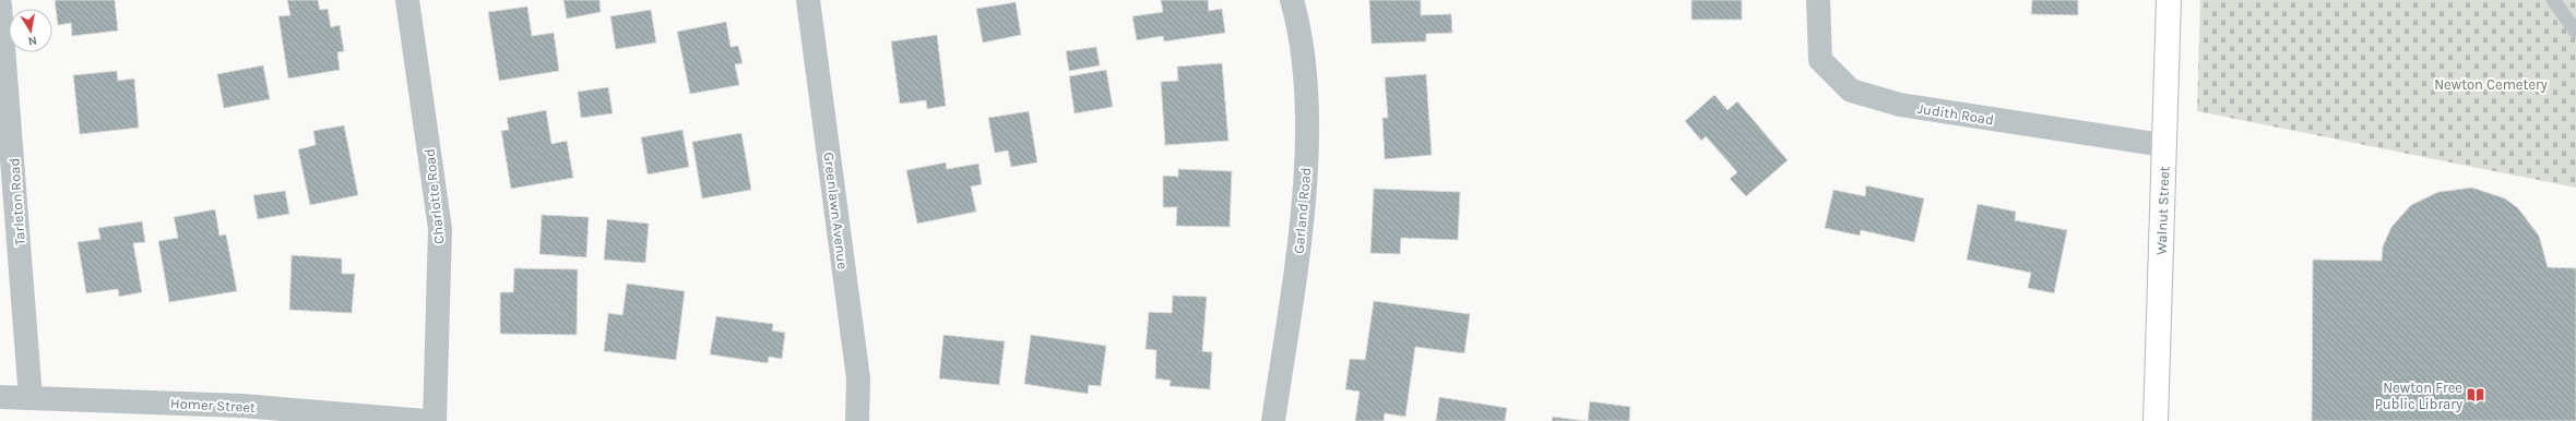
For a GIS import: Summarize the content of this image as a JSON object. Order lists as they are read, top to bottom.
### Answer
{
  "streets": {
    "main road": ["Walnut Street"],
    "street": [
      "Judith Road",
      "Charlotte Road",
      "Tarleton Road",
      "Greenlawn Avenue",
      "Garland Road",
      "Homer Street"
    ]
  },
  "crossings": [
    ["Judith Road", "Walnut Street"],
    ["Tarleton Road", "Homer Street"]
  ],
  "parks": ["Newton Cemetery"],
  "places": {
    "library": ["Newton Free Public Library"]
  },
  "north": "bottom"
}
